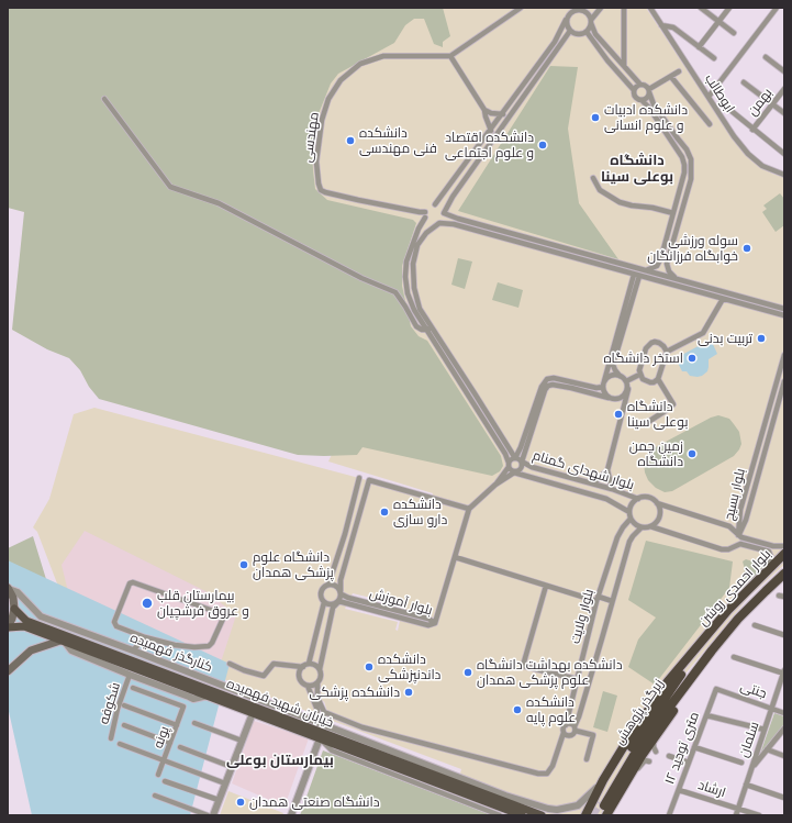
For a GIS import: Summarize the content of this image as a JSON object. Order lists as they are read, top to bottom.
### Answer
{
  "streets": {
    "highway": ["بلوار احمدی روشن", "زیرگذر پژوهش"],
    "main road": ["خیابان شهید فهمیده"],
    "street": [
      "ابوطالب",
      "بهمن",
      "مهندسی",
      "بلوار شهدای گمنام",
      "بلوار بسیج",
      "بلوار آموزش",
      "بلوار ولایت",
      "کنارگذر فهمیده",
      "جنتی",
      "شکوفه",
      "پونه",
      "سلمان",
      "۱۲ متری توحید",
      "ارشاد"
    ]
  },
  "crossings": [
    ["بلوار شهدای گمنام", "بلوار ولایت"],
    ["بلوار احمدی روشن", "زیرگذر پژوهش"],
    ["کنارگذر فهمیده", "خیابان شهید فهمیده"],
    ["جنتی", "سلمان"],
    ["جنتی", "۱۲ متری توحید"],
    ["سلمان", "ارشاد"],
    ["۱۲ متری توحید", "ارشاد"]
  ],
  "districts": ["دانشگاه بوعلی سینا", "بیمارستان بوعلی"],
  "places": [
    "دانشکده ادبیات و علوم انسانی",
    "دانشکده فنی مهندسی",
    "دانشکده اقتصاد و علوم اجتماعی",
    "سوله ورزشی خوابگاه فرزانگان",
    "تربیت بدنی",
    "استخر دانشگاه",
    "دانشگاه بوعلی سینا",
    "زمین چمن دانشگاه",
    "دانشکده دارو سازی",
    "دانشگاه علوم پزشکی همدان",
    "بیمارستان قلب و عروق فرشچیان",
    "دانشکده داندنپزشکی",
    "دانشکده بهداشت دانشگاه علوم پزشکی همدان",
    "دانشکده پزشکی",
    "دانشکده علوم پایه",
    "دانشگاه صنعتی همدان"
  ]
}
